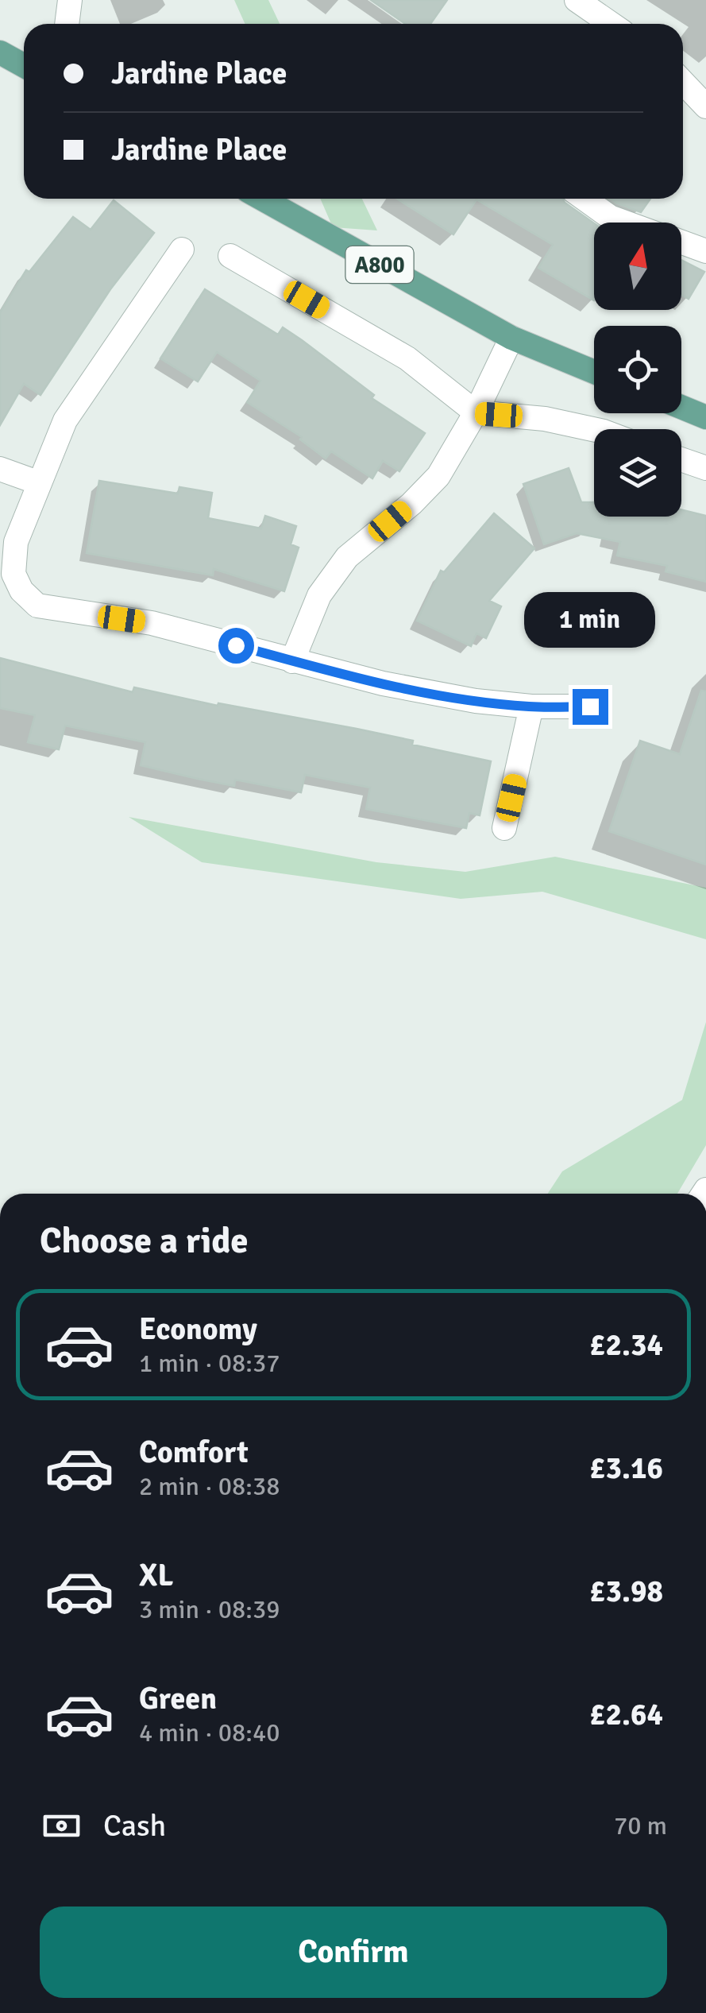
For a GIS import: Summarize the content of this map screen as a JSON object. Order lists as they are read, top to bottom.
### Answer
{
  "streets": {
    "main road": ["A800"]
  },
  "north": "top",
  "page": {
    "banner": ["Jardine Place", "Jardine Place"],
    "bubble": "1 min",
    "heading": "Choose a ride",
    "list": [
      {
        "name": "Economy",
        "note": "1 min · 08:37",
        "value": "£2.34"
      },
      {
        "name": "Comfort",
        "note": "2 min · 08:38",
        "value": "£3.16"
      },
      {
        "name": "XL",
        "note": "3 min · 08:39",
        "value": "£3.98"
      },
      {
        "name": "Green",
        "note": "4 min · 08:40",
        "value": "£2.64"
      }
    ],
    "pay": ["Cash", "70 m"],
    "buttons": "Confirm"
  }
}
